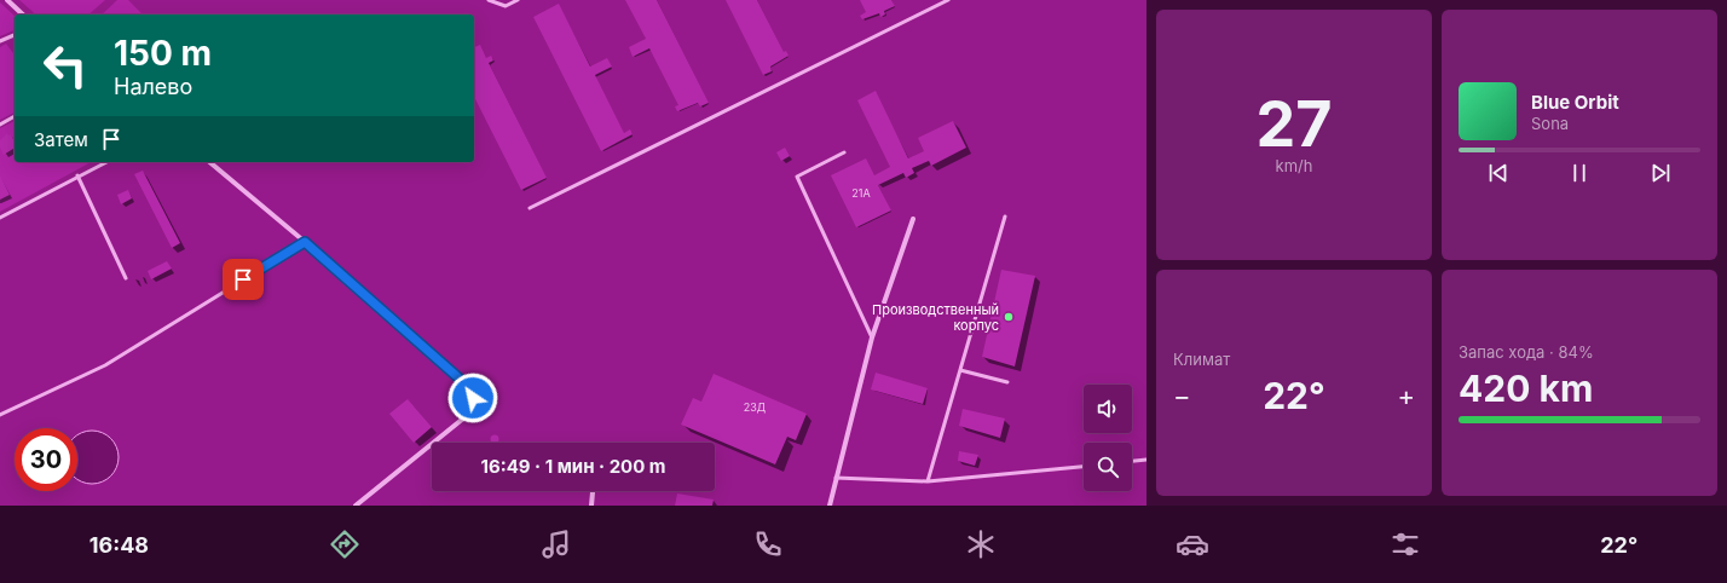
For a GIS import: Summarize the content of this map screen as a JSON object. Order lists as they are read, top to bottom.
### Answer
{
  "places": ["Производственный корпус"],
  "house_numbers": ["21А", "23Д"],
  "page": {
    "tile": [
      ["27", "km/h"],
      "Климат",
      ["Запас хода · 84%", "420 km"]
    ],
    "turn": ["150 m", "Налево"],
    "song": ["Blue Orbit", "Sona"],
    "then": "Затем",
    "heat": ["−", "22°", "+"],
    "limit": "30",
    "trip": "16:49 · 1 мин · 200 m",
    "tabs": ["16:48", "22°"]
  }
}
